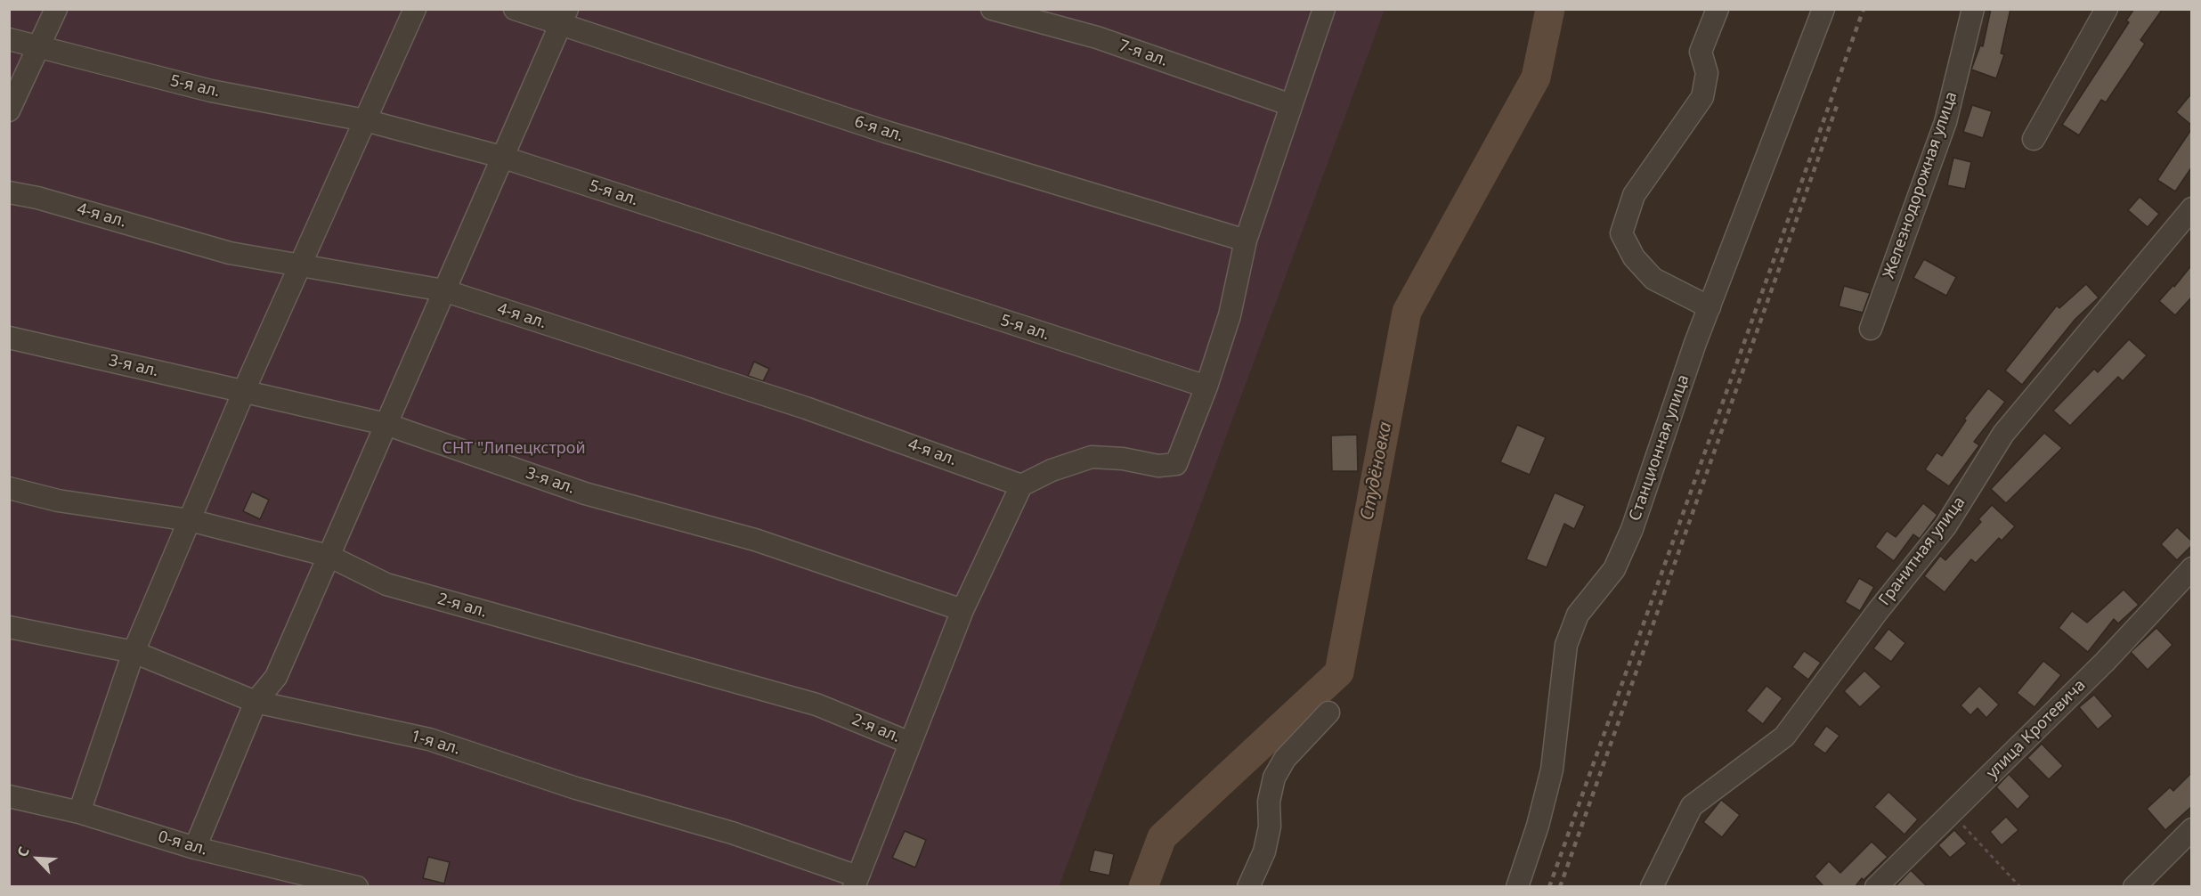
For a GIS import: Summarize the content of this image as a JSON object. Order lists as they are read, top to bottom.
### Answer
{
  "streets": {
    "street": [
      "7-я ал.",
      "5-я ал.",
      "6-я ал.",
      "Железнодорожная улица",
      "4-я ал.",
      "3-я ал.",
      "Станционная улица",
      "Гранитная улица",
      "2-я ал.",
      "улица Кротевича",
      "1-я ал.",
      "0-я ал."
    ]
  },
  "water": ["Студёновка"],
  "parks": ["СНТ \"Липецкстрой"],
  "north": "top left"
}
